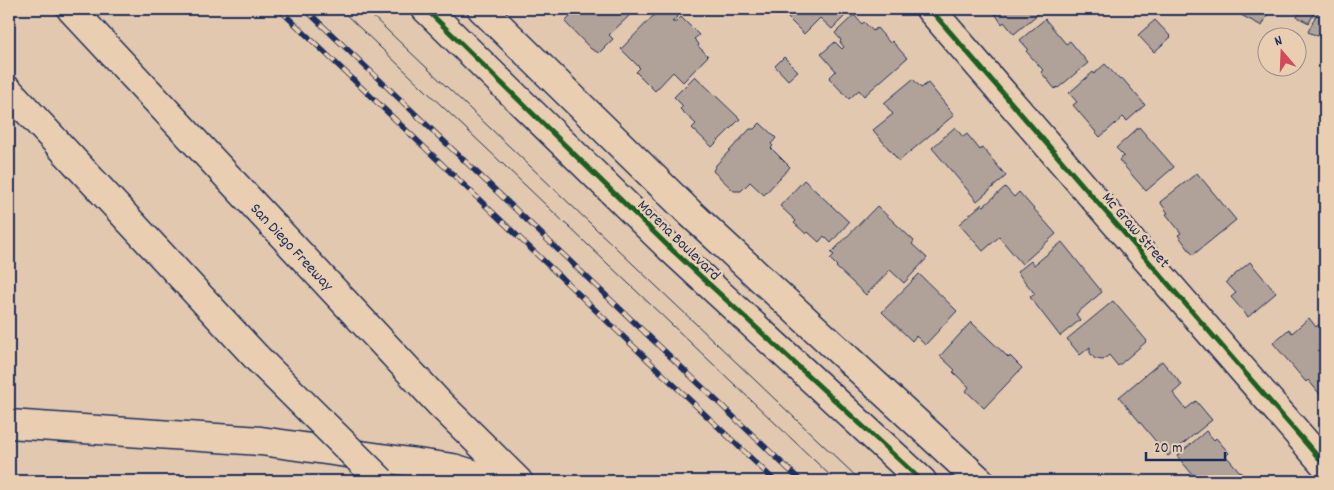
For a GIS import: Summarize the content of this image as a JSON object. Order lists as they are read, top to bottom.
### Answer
{
  "streets": {
    "main road": ["Mc Graw Street", "Morena Boulevard", "San Diego Freeway"]
  },
  "scale_bar": "20 m",
  "north": "top"
}
